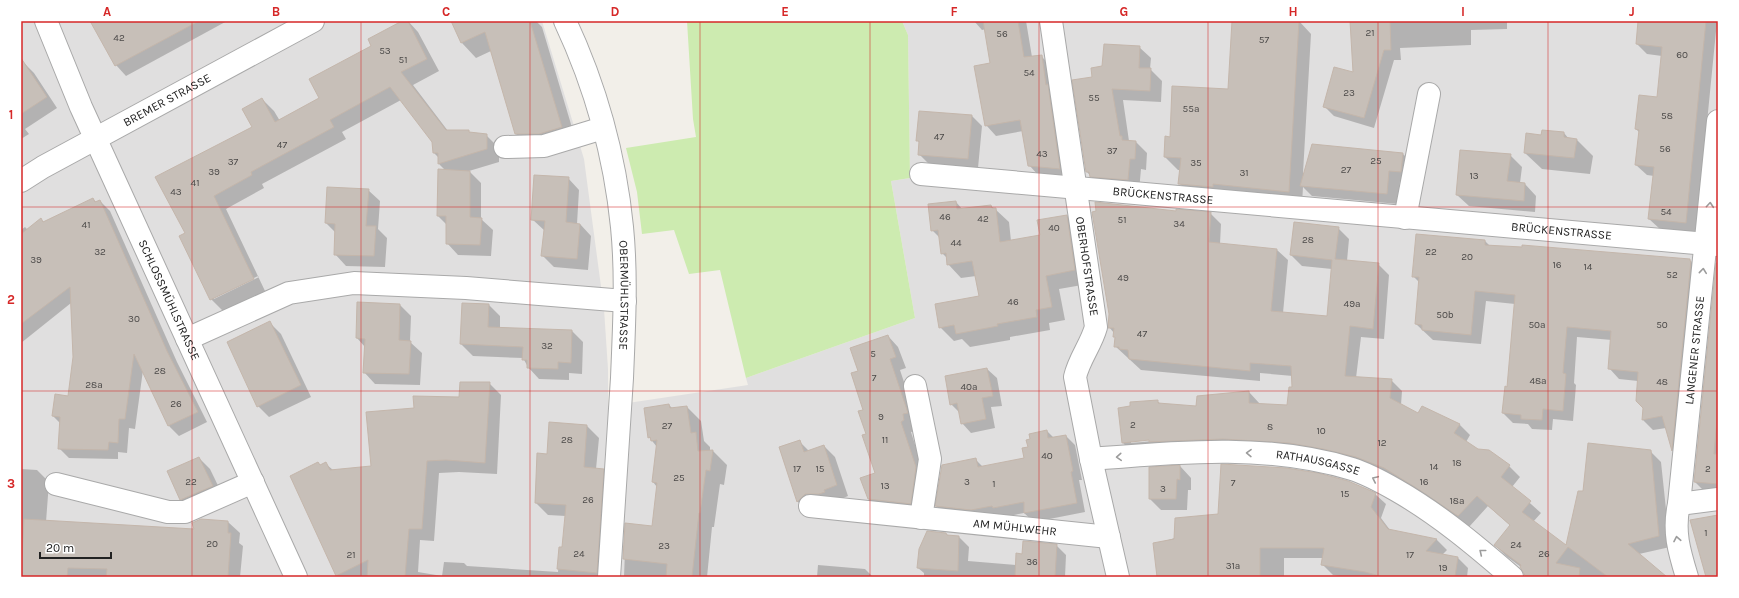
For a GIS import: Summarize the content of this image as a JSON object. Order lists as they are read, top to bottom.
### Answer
{
  "streets": {
    "street": [
      "BREMER STRASSE",
      "BRÜCKENSTRASSE",
      "OBERHOFSTRASSE",
      "OBERMÜHLSTRASSE",
      "SCHLOSSMÜHLSTRASSE",
      "LANGENER STRASSE",
      "RATHAUSGASSE",
      "AM MÜHLWEHR"
    ]
  },
  "crossings": [
    ["BREMER STRASSE", "SCHLOSSMÜHLSTRASSE"],
    ["BRÜCKENSTRASSE", "OBERHOFSTRASSE"],
    ["BRÜCKENSTRASSE", "LANGENER STRASSE"],
    ["OBERHOFSTRASSE", "RATHAUSGASSE"],
    ["OBERHOFSTRASSE", "AM MÜHLWEHR"]
  ],
  "one_way": ["LANGENER STRASSE", "RATHAUSGASSE"],
  "house_numbers": [
    "21",
    "56",
    "42",
    "57",
    "53",
    "60",
    "51",
    "54",
    "23",
    "55",
    "55a",
    "58",
    "47",
    "47",
    "56",
    "37",
    "43",
    "25",
    "37",
    "35",
    "27",
    "39",
    "31",
    "13",
    "41",
    "43",
    "54",
    "46",
    "42",
    "51",
    "34",
    "41",
    "40",
    "28",
    "44",
    "32",
    "22",
    "20",
    "39",
    "16",
    "14",
    "52",
    "49",
    "46",
    "49a",
    "50b",
    "30",
    "50a",
    "50",
    "47",
    "32",
    "5",
    "28",
    "7",
    "48a",
    "48",
    "28a",
    "40a",
    "26",
    "9",
    "2",
    "27",
    "8",
    "10",
    "28",
    "11",
    "12",
    "40",
    "18",
    "14",
    "17",
    "15",
    "2",
    "25",
    "22",
    "3",
    "16",
    "7",
    "1",
    "13",
    "3",
    "15",
    "26",
    "18a",
    "1",
    "20",
    "24",
    "23",
    "24",
    "26",
    "21",
    "17",
    "36",
    "31a",
    "19"
  ],
  "scale_bar": "20 m",
  "grid": {
    "columns": [
      "A",
      "B",
      "C",
      "D",
      "E",
      "F",
      "G",
      "H",
      "I",
      "J"
    ],
    "rows": ["1", "2", "3"]
  }
}
